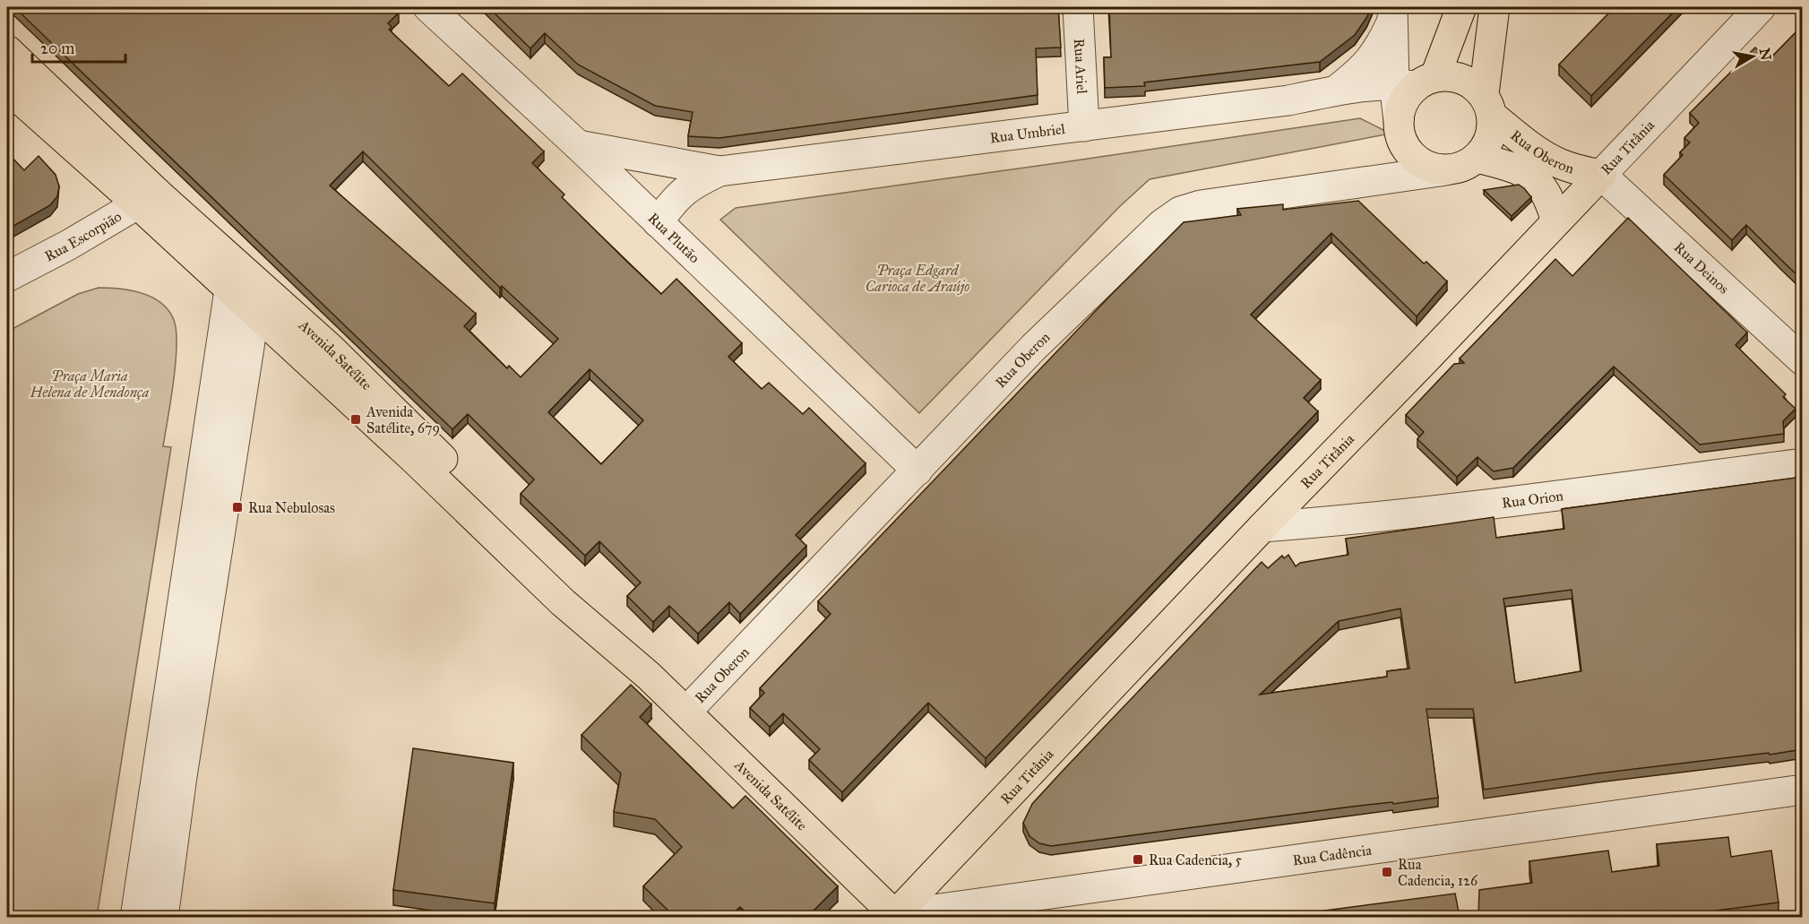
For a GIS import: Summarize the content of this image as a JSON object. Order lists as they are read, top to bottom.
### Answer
{
  "streets": {
    "main road": ["Rua Titânia", "Rua Oberon", "Avenida Satélite"],
    "street": [
      "Rua Ariel",
      "Rua Umbriel",
      "Rua Escorpião",
      "Rua Plutão",
      "Rua Deinos",
      "Rua Orion",
      "Rua Cadência"
    ]
  },
  "crossings": [
    ["Rua Ariel", "Rua Umbriel"],
    ["Rua Umbriel", "Rua Oberon"],
    ["Rua Umbriel", "Rua Plutão"],
    ["Rua Titânia", "Rua Oberon"],
    ["Rua Titânia", "Rua Deinos"],
    ["Rua Titânia", "Avenida Satélite"],
    ["Rua Titânia", "Rua Orion"],
    ["Rua Titânia", "Rua Cadência"],
    ["Rua Oberon", "Rua Plutão"],
    ["Rua Oberon", "Rua Deinos"],
    ["Rua Oberon", "Avenida Satélite"],
    ["Rua Escorpião", "Avenida Satélite"],
    ["Avenida Satélite", "Rua Cadência"]
  ],
  "parks": ["Praça Edgard Carioca de Araújo", "Praça Maria Helena de Mendonça"],
  "places": {
    "transit": [
      "Avenida Satélite, 679",
      "Rua Nebulosas",
      "Rua Cadencia, 5",
      "Rua Cadencia, 126"
    ]
  },
  "scale_bar": "20 m",
  "north": "right"
}
